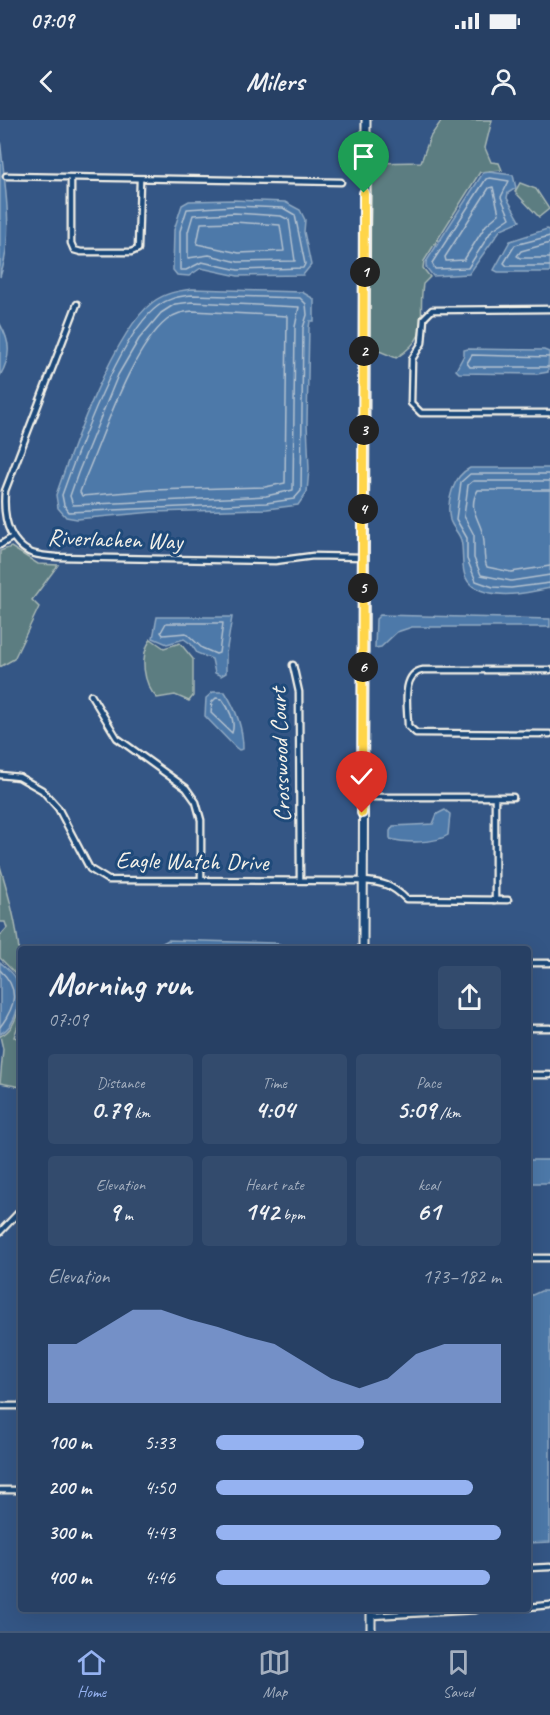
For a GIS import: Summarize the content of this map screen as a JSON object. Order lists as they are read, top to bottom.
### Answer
{
  "streets": {
    "street": ["Riverlachen Way", "Crosswood Court", "Eagle Watch Drive"]
  },
  "crossings": [
    ["Crosswood Court", "Eagle Watch Drive"]
  ],
  "page": {
    "status": "07:09",
    "header": "Milers",
    "pins": [
      "1",
      "2",
      "3",
      "4",
      "5",
      "6"
    ],
    "heading": ["Morning run", "07:09"],
    "stats": [
      ["Distance", "0.79 km"],
      ["Time", "4:04"],
      ["Pace", "5:09 /km"],
      ["Elevation", "9 m"],
      ["Heart rate", "142 bpm"],
      ["kcal", "61"]
    ],
    "chart": ["Elevation", "173–182 m"],
    "list": [
      {
        "name": "100 m",
        "note": "5:33"
      },
      {
        "name": "200 m",
        "note": "4:50"
      },
      {
        "name": "300 m",
        "note": "4:43"
      },
      {
        "name": "400 m",
        "note": "4:46"
      }
    ],
    "tabs": ["Home", "Map", "Saved"]
  }
}
